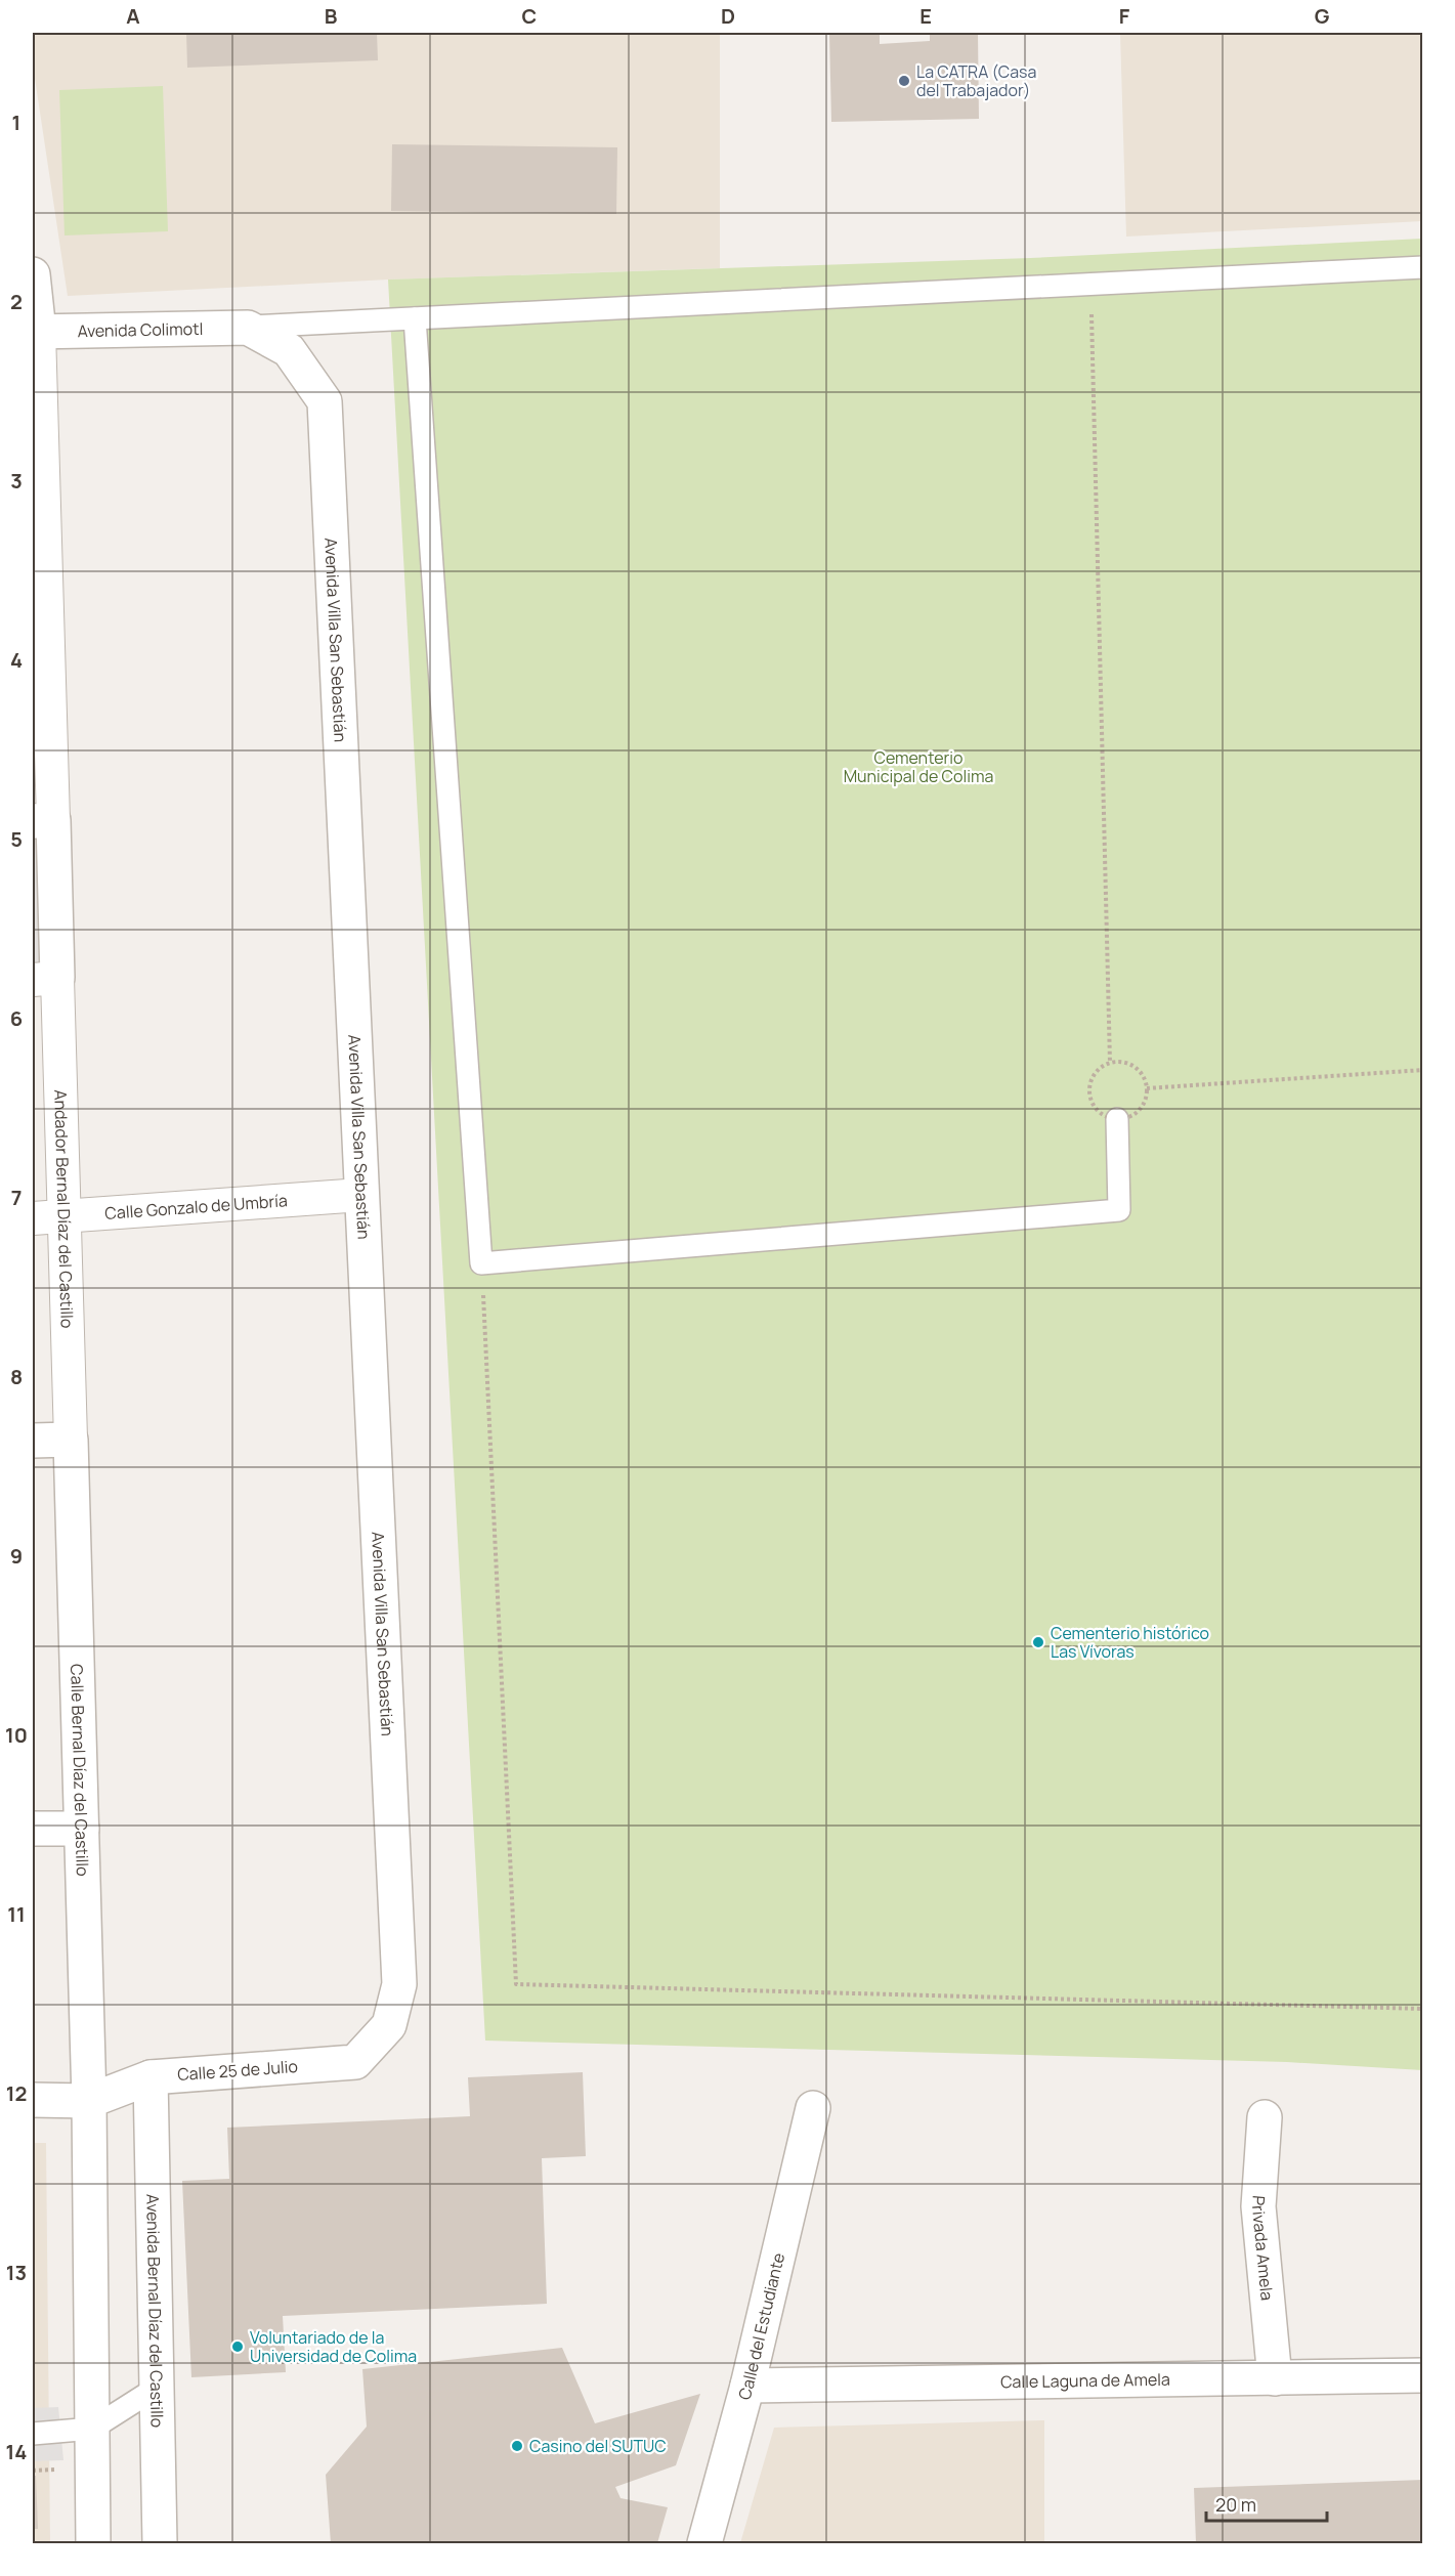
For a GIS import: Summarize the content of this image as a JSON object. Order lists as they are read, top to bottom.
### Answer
{
  "streets": {
    "street": [
      "Avenida Colimotl",
      "Avenida Villa San Sebastián",
      "Calle Gonzalo de Umbría",
      "Andador Bernal Díaz del Castillo",
      "Calle Bernal Díaz del Castillo",
      "Calle 25 de Julio",
      "Privada Amela",
      "Avenida Bernal Díaz del Castillo",
      "Calle del Estudiante",
      "Calle Laguna de Amela"
    ]
  },
  "crossings": [
    ["Avenida Colimotl", "Avenida Villa San Sebastián"],
    ["Avenida Villa San Sebastián", "Calle Gonzalo de Umbría"],
    ["Avenida Villa San Sebastián", "Calle 25 de Julio"],
    ["Calle Gonzalo de Umbría", "Andador Bernal Díaz del Castillo"],
    ["Andador Bernal Díaz del Castillo", "Calle Bernal Díaz del Castillo"],
    ["Calle Bernal Díaz del Castillo", "Calle 25 de Julio"],
    ["Calle 25 de Julio", "Avenida Bernal Díaz del Castillo"],
    ["Privada Amela", "Calle Laguna de Amela"],
    ["Calle del Estudiante", "Calle Laguna de Amela"]
  ],
  "parks": ["Cementerio Municipal de Colima"],
  "places": [
    "La CATRA (Casa del Trabajador)",
    "Cementerio histórico Las Vívoras",
    "Voluntariado de la Universidad de Colima",
    "Casino del SUTUC"
  ],
  "scale_bar": "20 m",
  "grid": {
    "columns": [
      "A",
      "B",
      "C",
      "D",
      "E",
      "F",
      "G"
    ],
    "rows": [
      "1",
      "2",
      "3",
      "4",
      "5",
      "6",
      "7",
      "8",
      "9",
      "10",
      "11",
      "12",
      "13",
      "14"
    ]
  }
}
